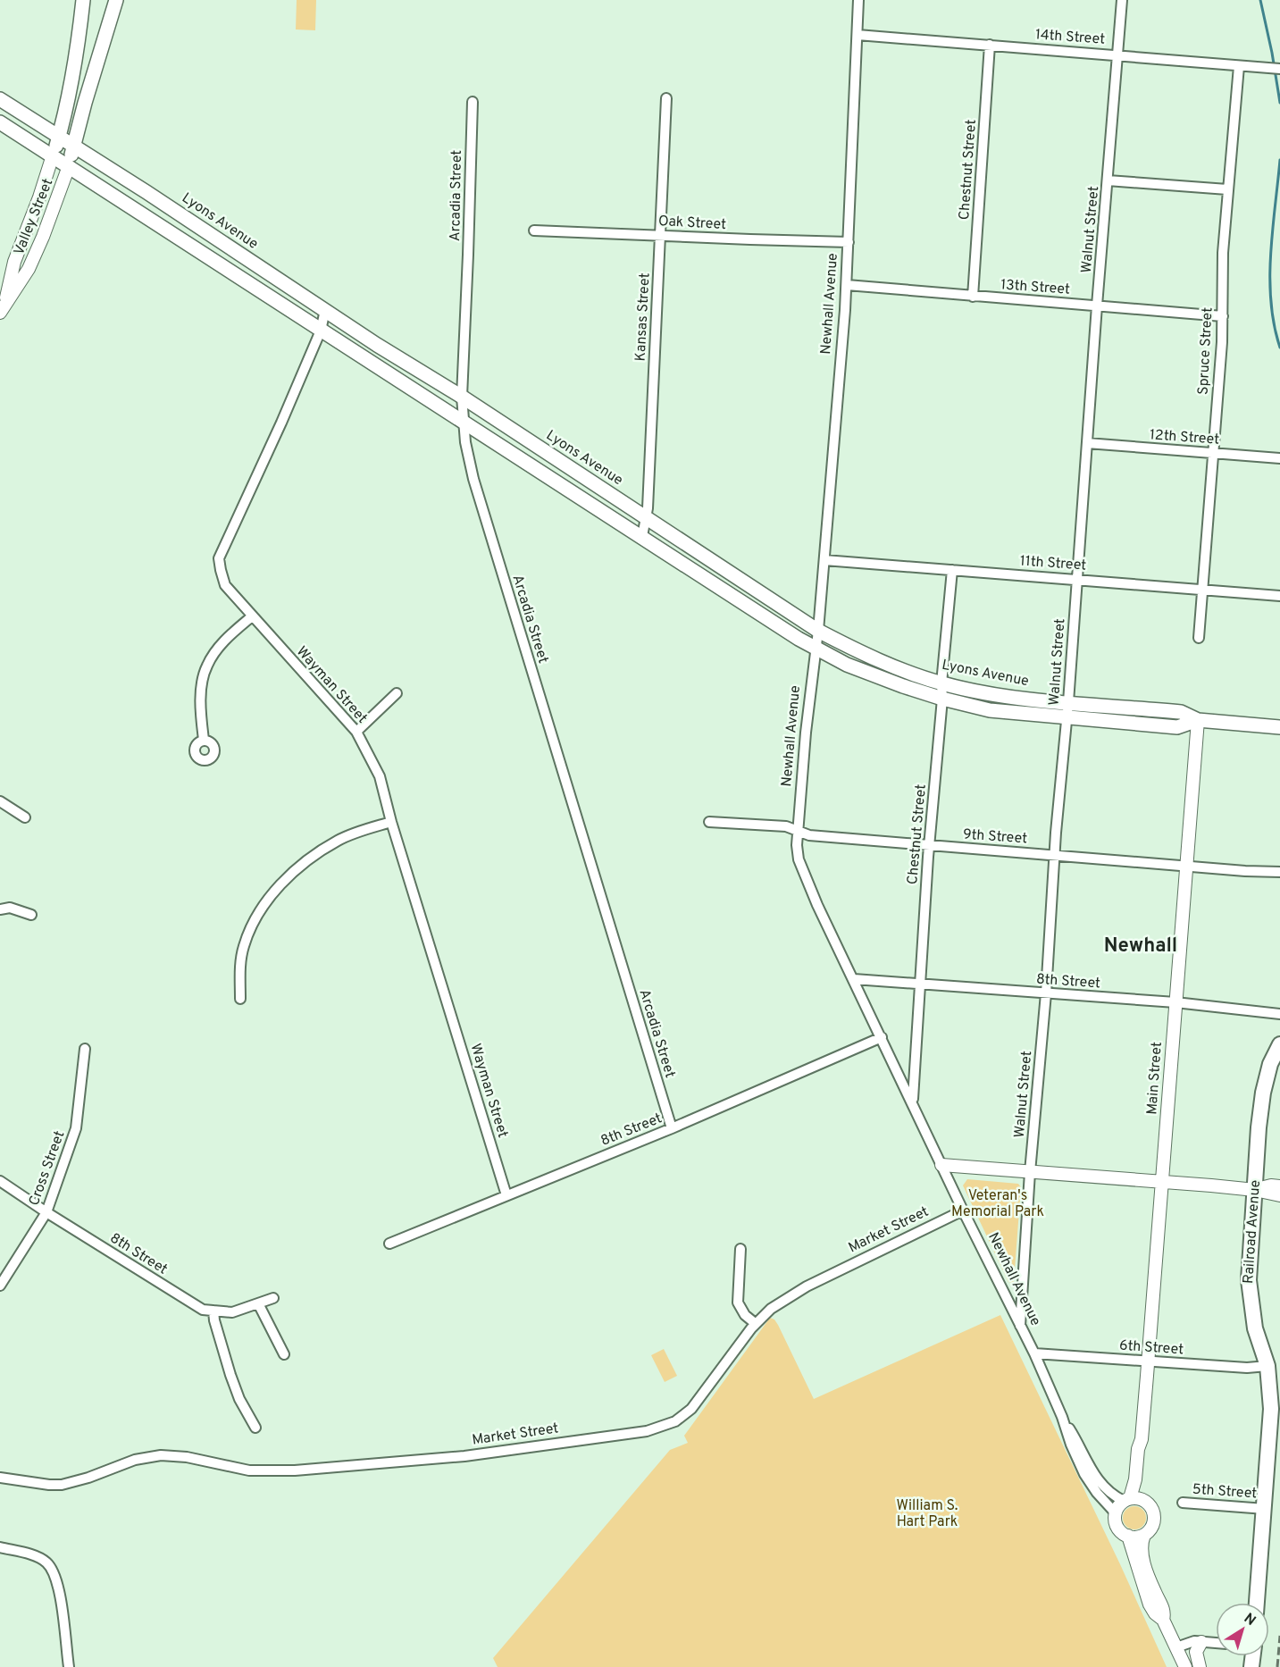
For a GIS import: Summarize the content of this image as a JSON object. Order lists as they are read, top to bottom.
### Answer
{
  "streets": {
    "main road": ["Lyons Avenue", "Railroad Avenue"],
    "street": [
      "14th Street",
      "Chestnut Street",
      "Arcadia Street",
      "Valley Street",
      "Oak Street",
      "Walnut Street",
      "13th Street",
      "Newhall Avenue",
      "Kansas Street",
      "Spruce Street",
      "12th Street",
      "11th Street",
      "Wayman Street",
      "9th Street",
      "8th Street",
      "Main Street",
      "Cross Street",
      "Market Street",
      "6th Street",
      "5th Street"
    ]
  },
  "crossings": [
    ["14th Street", "Chestnut Street"],
    ["14th Street", "Walnut Street"],
    ["14th Street", "Newhall Avenue"],
    ["14th Street", "Spruce Street"],
    ["Chestnut Street", "Lyons Avenue"],
    ["Chestnut Street", "13th Street"],
    ["Chestnut Street", "Newhall Avenue"],
    ["Chestnut Street", "11th Street"],
    ["Chestnut Street", "9th Street"],
    ["Chestnut Street", "8th Street"],
    ["Arcadia Street", "Lyons Avenue"],
    ["Arcadia Street", "8th Street"],
    ["Valley Street", "Lyons Avenue"],
    ["Lyons Avenue", "Walnut Street"],
    ["Lyons Avenue", "Newhall Avenue"],
    ["Lyons Avenue", "Kansas Street"],
    ["Lyons Avenue", "Wayman Street"],
    ["Lyons Avenue", "Main Street"],
    ["Oak Street", "Newhall Avenue"],
    ["Oak Street", "Kansas Street"],
    ["Walnut Street", "13th Street"],
    ["Walnut Street", "Newhall Avenue"],
    ["Walnut Street", "12th Street"],
    ["Walnut Street", "11th Street"],
    ["Walnut Street", "9th Street"],
    ["Walnut Street", "8th Street"],
    ["13th Street", "Newhall Avenue"],
    ["13th Street", "Spruce Street"],
    ["Newhall Avenue", "11th Street"],
    ["Newhall Avenue", "9th Street"],
    ["Newhall Avenue", "8th Street"],
    ["Newhall Avenue", "Main Street"],
    ["Newhall Avenue", "Market Street"],
    ["Newhall Avenue", "6th Street"],
    ["Spruce Street", "12th Street"],
    ["Spruce Street", "11th Street"],
    ["Wayman Street", "8th Street"],
    ["9th Street", "Main Street"],
    ["8th Street", "Main Street"],
    ["8th Street", "Cross Street"],
    ["Main Street", "6th Street"],
    ["Railroad Avenue", "6th Street"],
    ["Railroad Avenue", "5th Street"]
  ],
  "districts": ["Newhall"],
  "parks": ["Veteran's Memorial Park", "William S. Hart Park"],
  "north": "top right"
}
